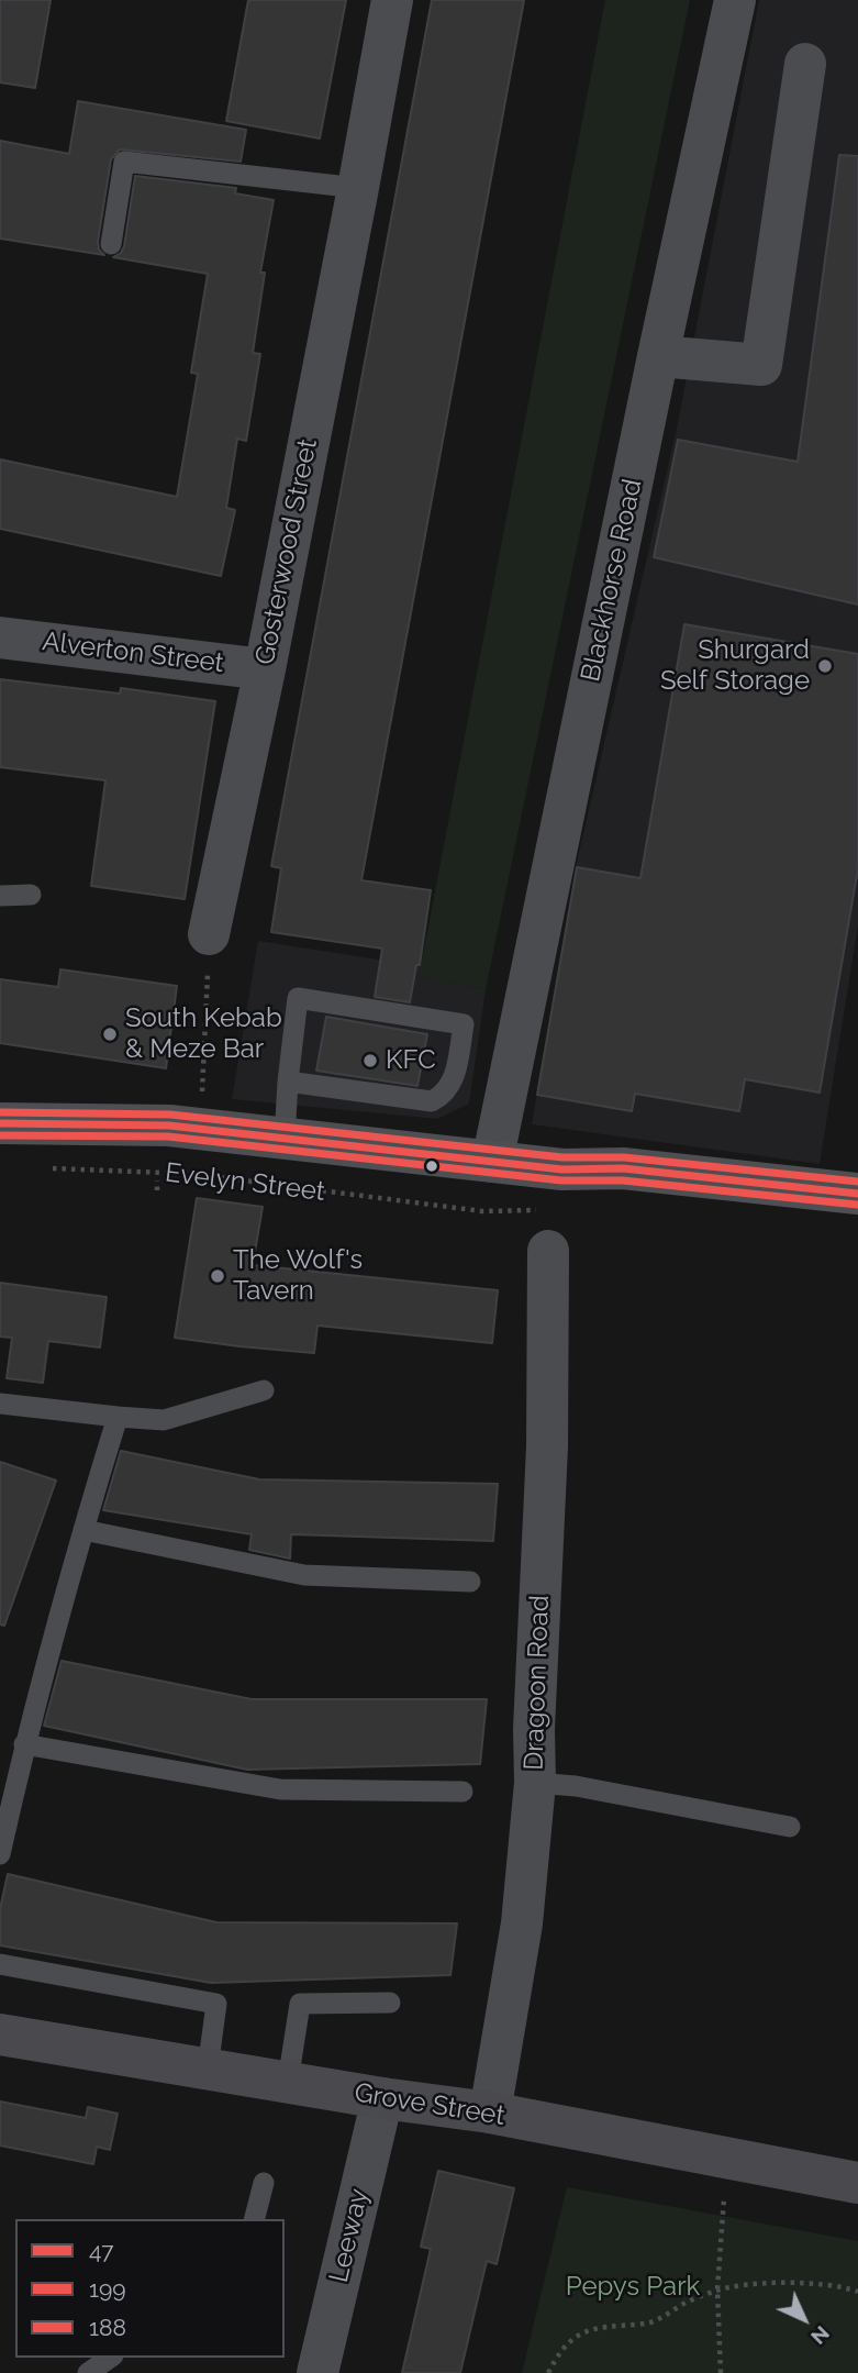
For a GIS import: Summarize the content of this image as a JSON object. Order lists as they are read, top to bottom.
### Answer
{
  "streets": {
    "main road": ["Evelyn Street", "Grove Street"],
    "street": [
      "Gosterwood Street",
      "Blackhorse Road",
      "Alverton Street",
      "Dragoon Road",
      "Leeway"
    ]
  },
  "crossings": [
    ["Gosterwood Street", "Alverton Street"],
    ["Blackhorse Road", "Evelyn Street"],
    ["Dragoon Road", "Grove Street"],
    ["Grove Street", "Leeway"]
  ],
  "parks": ["Pepys Park"],
  "places": [
    "Shurgard Self Storage",
    "South Kebab & Meze Bar",
    "KFC",
    "The Wolf's Tavern"
  ],
  "lines": ["transit line 188", "transit line 47", "transit line 199"],
  "legend": ["47", "199", "188"],
  "north": "bottom right"
}
